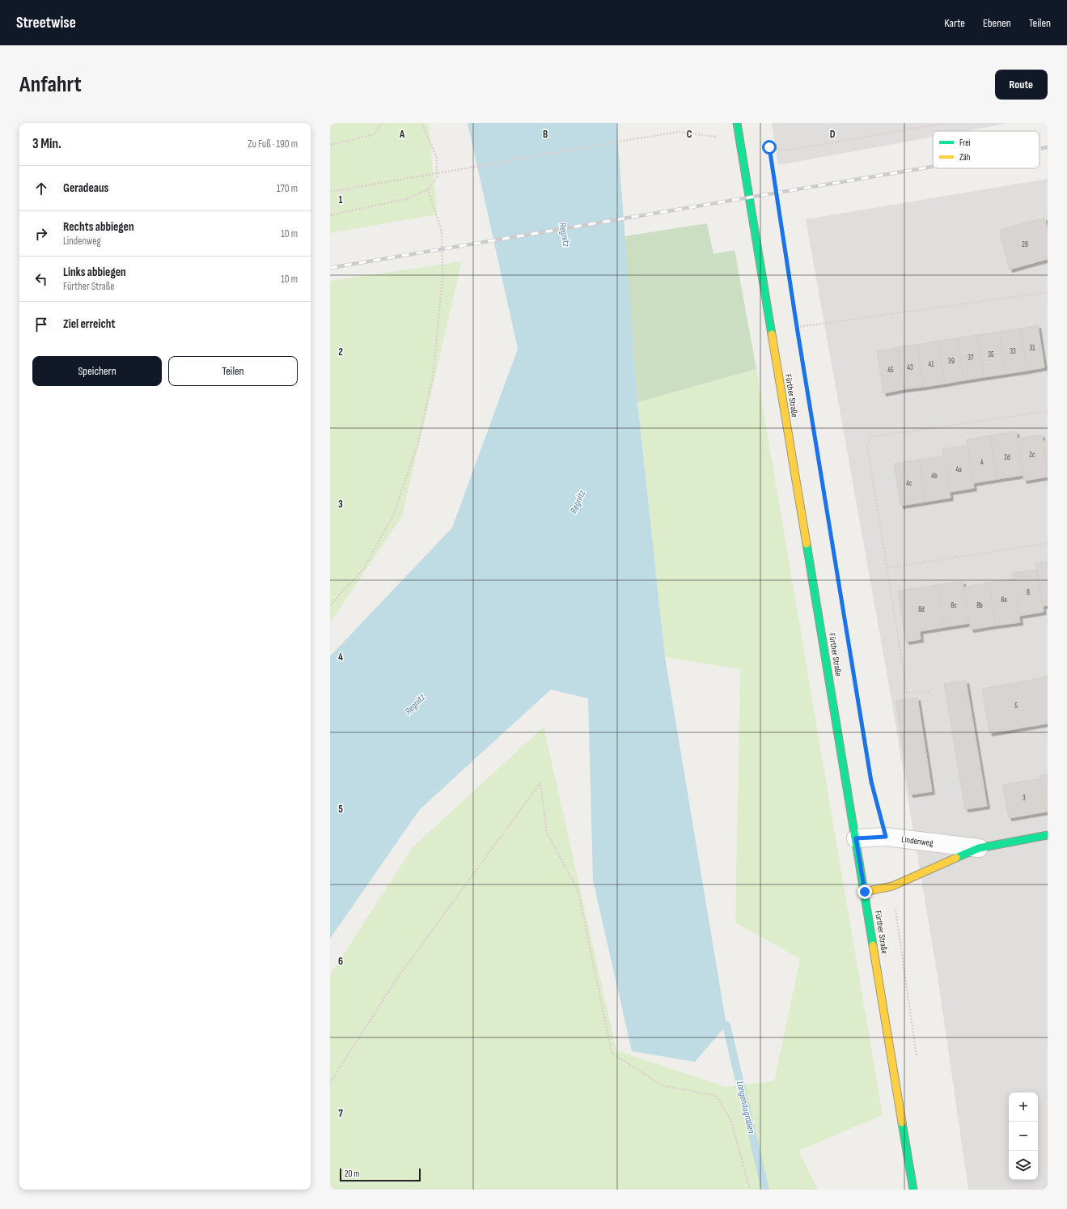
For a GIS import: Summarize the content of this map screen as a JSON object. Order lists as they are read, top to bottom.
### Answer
{
  "streets": {
    "street": ["Fürther Straße", "Lindenweg"]
  },
  "crossings": [
    ["Fürther Straße", "Lindenweg"]
  ],
  "water": ["Regnitz", "Langenaugraben"],
  "house_numbers": [
    "28",
    "31",
    "33",
    "35",
    "37",
    "39",
    "41",
    "43",
    "45",
    "2c",
    "2d",
    "4",
    "4a",
    "4b",
    "4c",
    "8",
    "8a",
    "8c",
    "8b",
    "8d",
    "5",
    "3"
  ],
  "legend": ["Frei", "Zäh"],
  "scale_bar": "20 m",
  "page": {
    "header": "Streetwise",
    "nav": ["Karte", "Ebenen", "Teilen"],
    "buttons": [
      "Route",
      ["Speichern", "Teilen"]
    ],
    "title": "Anfahrt",
    "heading": ["3 Min.", "Zu Fuß · 190 m"],
    "list": [
      ["Geradeaus", "170 m"],
      ["Rechts abbiegen", "Lindenweg", "10 m"],
      ["Links abbiegen", "Fürther Straße", "10 m"],
      "Ziel erreicht"
    ],
    "map_buttons": ["+", "−"],
    "scale": "20 m"
  },
  "grid": {
    "columns": [
      "A",
      "B",
      "C",
      "D"
    ],
    "rows": [
      "1",
      "2",
      "3",
      "4",
      "5",
      "6",
      "7"
    ]
  }
}
